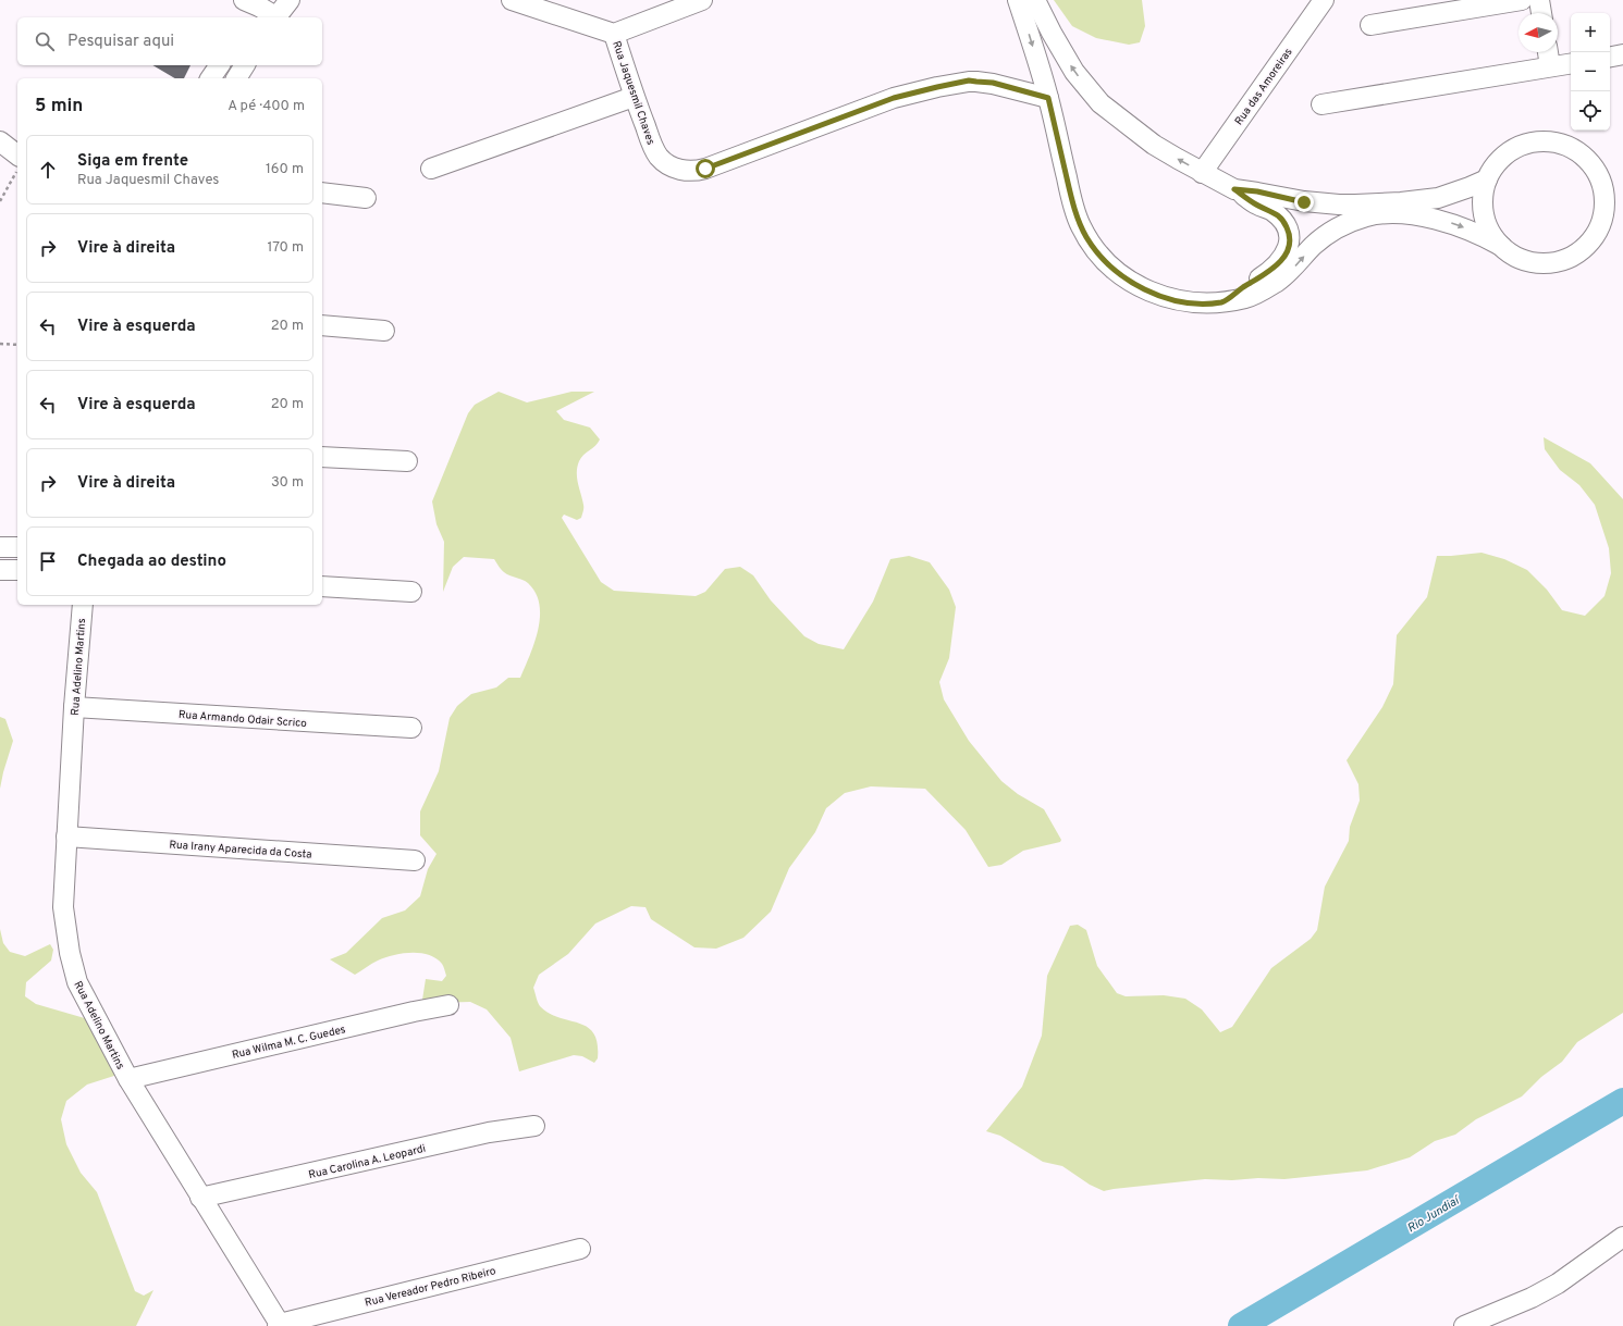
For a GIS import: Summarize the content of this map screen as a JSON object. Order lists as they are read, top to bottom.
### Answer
{
  "streets": {
    "street": [
      "Rua das Amoreiras",
      "Rua Jaquesmil Chaves",
      "Rua Adelino Martins",
      "Rua Armando Odair Scrico",
      "Rua Irany Aparecida da Costa",
      "Rua Wilma M. C. Guedes",
      "Rua Carolina A. Leopardi",
      "Rua Vereador Pedro Ribeiro"
    ]
  },
  "crossings": [
    ["Rua Adelino Martins", "Rua Armando Odair Scrico"],
    ["Rua Adelino Martins", "Rua Irany Aparecida da Costa"],
    ["Rua Adelino Martins", "Rua Wilma M. C. Guedes"],
    ["Rua Adelino Martins", "Rua Carolina A. Leopardi"],
    ["Rua Adelino Martins", "Rua Vereador Pedro Ribeiro"]
  ],
  "water": ["Rio Jundiaí"],
  "north": "left",
  "page": {
    "map_buttons": ["+", "−"],
    "search": "Pesquisar aqui",
    "heading": ["5 min", "A pé · 400 m"],
    "list": [
      ["Siga em frente", "Rua Jaquesmil Chaves", "160 m"],
      ["Vire à direita", "170 m"],
      ["Vire à esquerda", "20 m"],
      ["Vire à esquerda", "20 m"],
      ["Vire à direita", "30 m"],
      "Chegada ao destino"
    ]
  }
}
